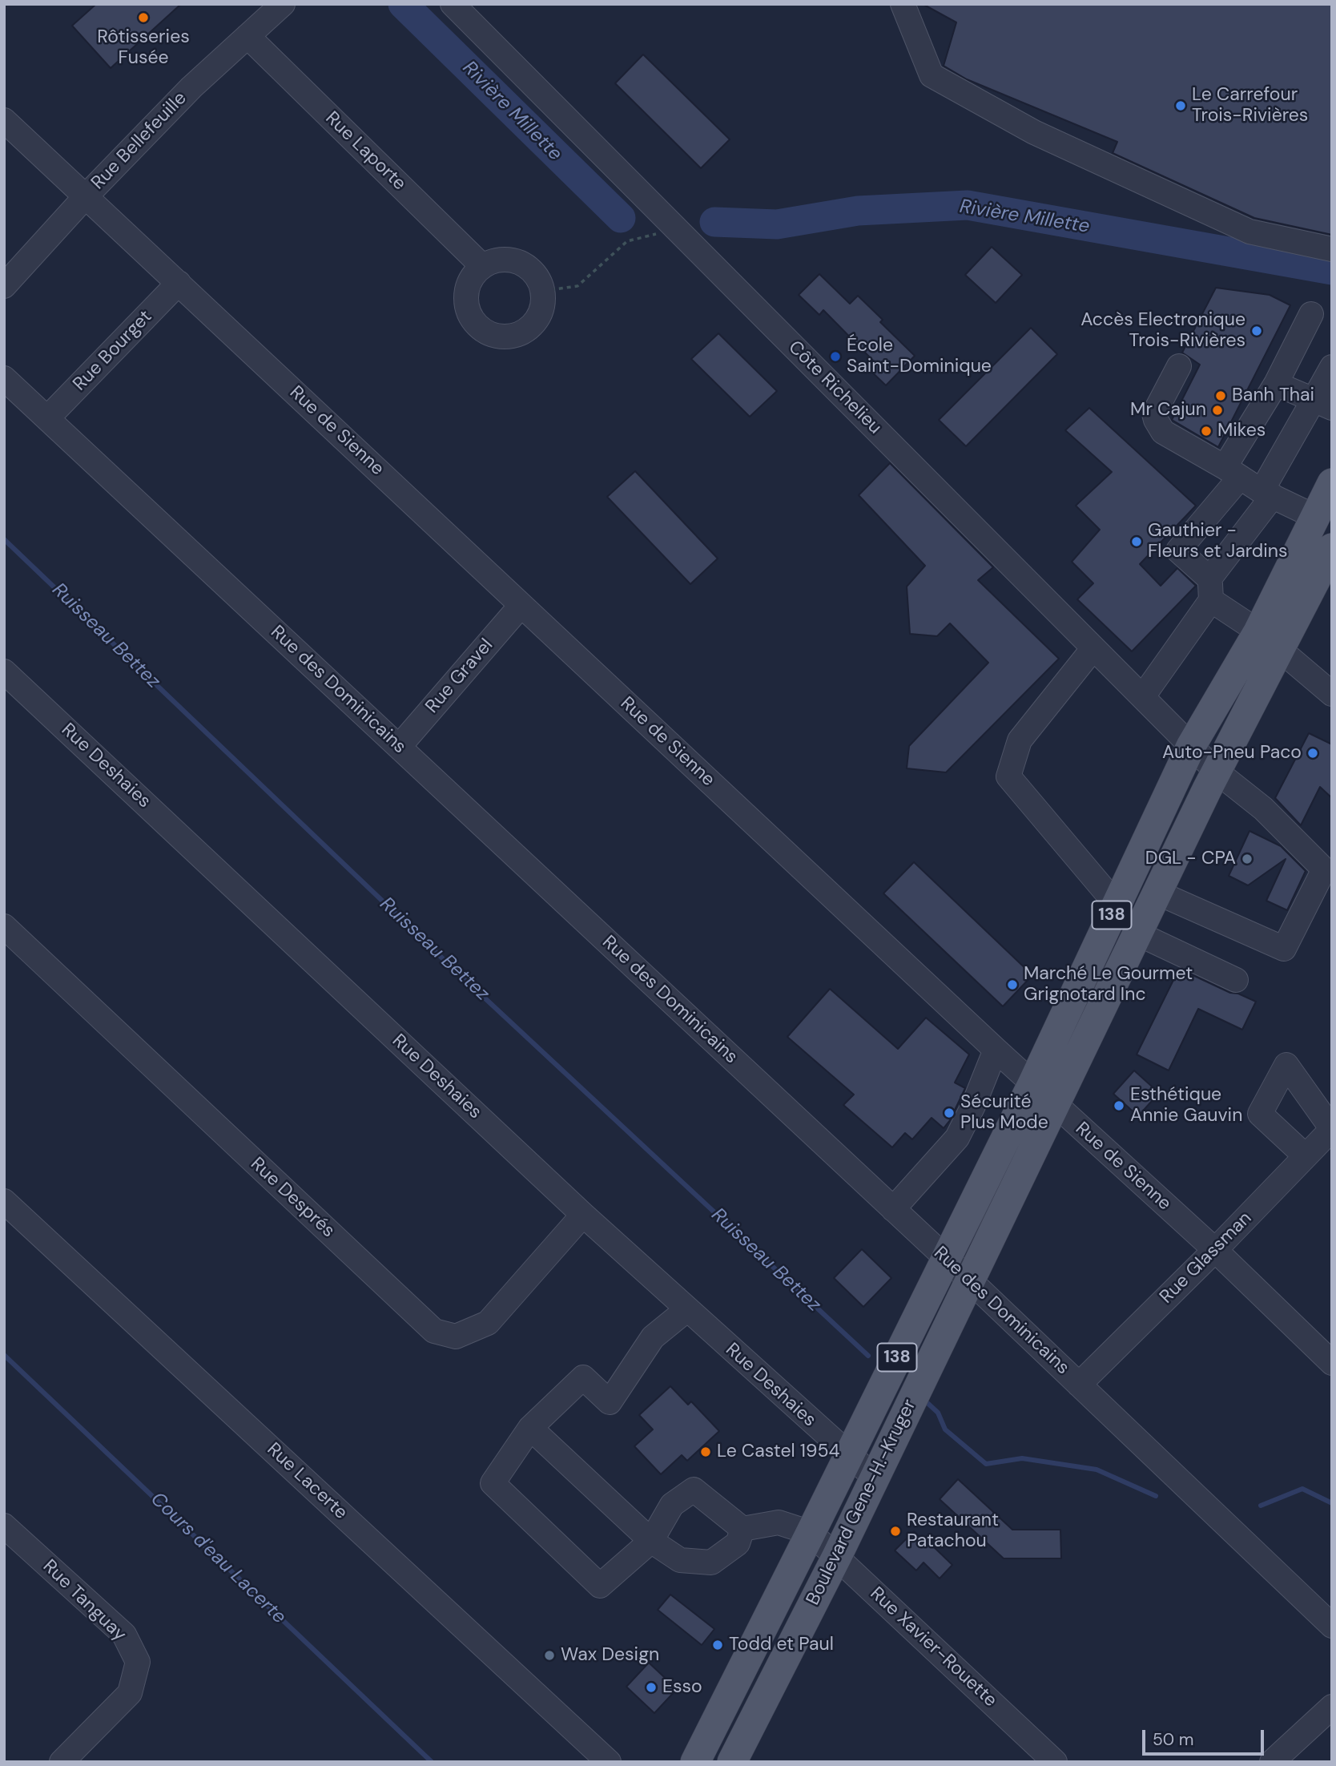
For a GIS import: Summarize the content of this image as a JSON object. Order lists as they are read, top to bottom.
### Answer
{
  "streets": {
    "main road": ["138", "Boulevard Gene-H.-Kruger"],
    "street": [
      "Rue Bellefeuille",
      "Rue Laporte",
      "Rue Bourget",
      "Côte Richelieu",
      "Rue de Sienne",
      "Rue Gravel",
      "Rue des Dominicains",
      "Rue Deshaies",
      "Rue Després",
      "Rue Glassman",
      "Rue Lacerte",
      "Rue Tanguay",
      "Rue Xavier-Rouette"
    ]
  },
  "crossings": [
    ["Rue Bellefeuille", "Rue Laporte"],
    ["Rue Bellefeuille", "Rue de Sienne"],
    ["Rue Bourget", "Rue de Sienne"],
    ["Rue Bourget", "Rue des Dominicains"],
    ["Côte Richelieu", "Boulevard Gene-H.-Kruger"],
    ["Rue de Sienne", "Rue Gravel"],
    ["Rue de Sienne", "Rue Glassman"],
    ["Rue de Sienne", "Boulevard Gene-H.-Kruger"],
    ["Rue Gravel", "Rue des Dominicains"],
    ["Rue des Dominicains", "Rue Glassman"],
    ["Rue des Dominicains", "Boulevard Gene-H.-Kruger"],
    ["Rue Deshaies", "Rue Després"],
    ["Rue Deshaies", "Boulevard Gene-H.-Kruger"],
    ["Boulevard Gene-H.-Kruger", "Rue Xavier-Rouette"]
  ],
  "water": ["Rivière Millette", "Ruisseau Bettez", "Cours d'eau Lacerte"],
  "places": [
    "Rôtisseries Fusée",
    "Le Carrefour Trois-Rivières",
    "Accès Electronique Trois-Rivières",
    "École Saint-Dominique",
    "Banh Thai",
    "Mr Cajun",
    "Mikes",
    "Gauthier - Fleurs et Jardins",
    "Auto-Pneu Paco",
    "DGL - CPA",
    "Marché Le Gourmet Grignotard Inc",
    "Esthétique Annie Gauvin",
    "Sécurité Plus Mode",
    "Le Castel 1954",
    "Restaurant Patachou",
    "Todd et Paul",
    "Wax Design",
    "Esso"
  ],
  "scale_bar": "50 m"
}
